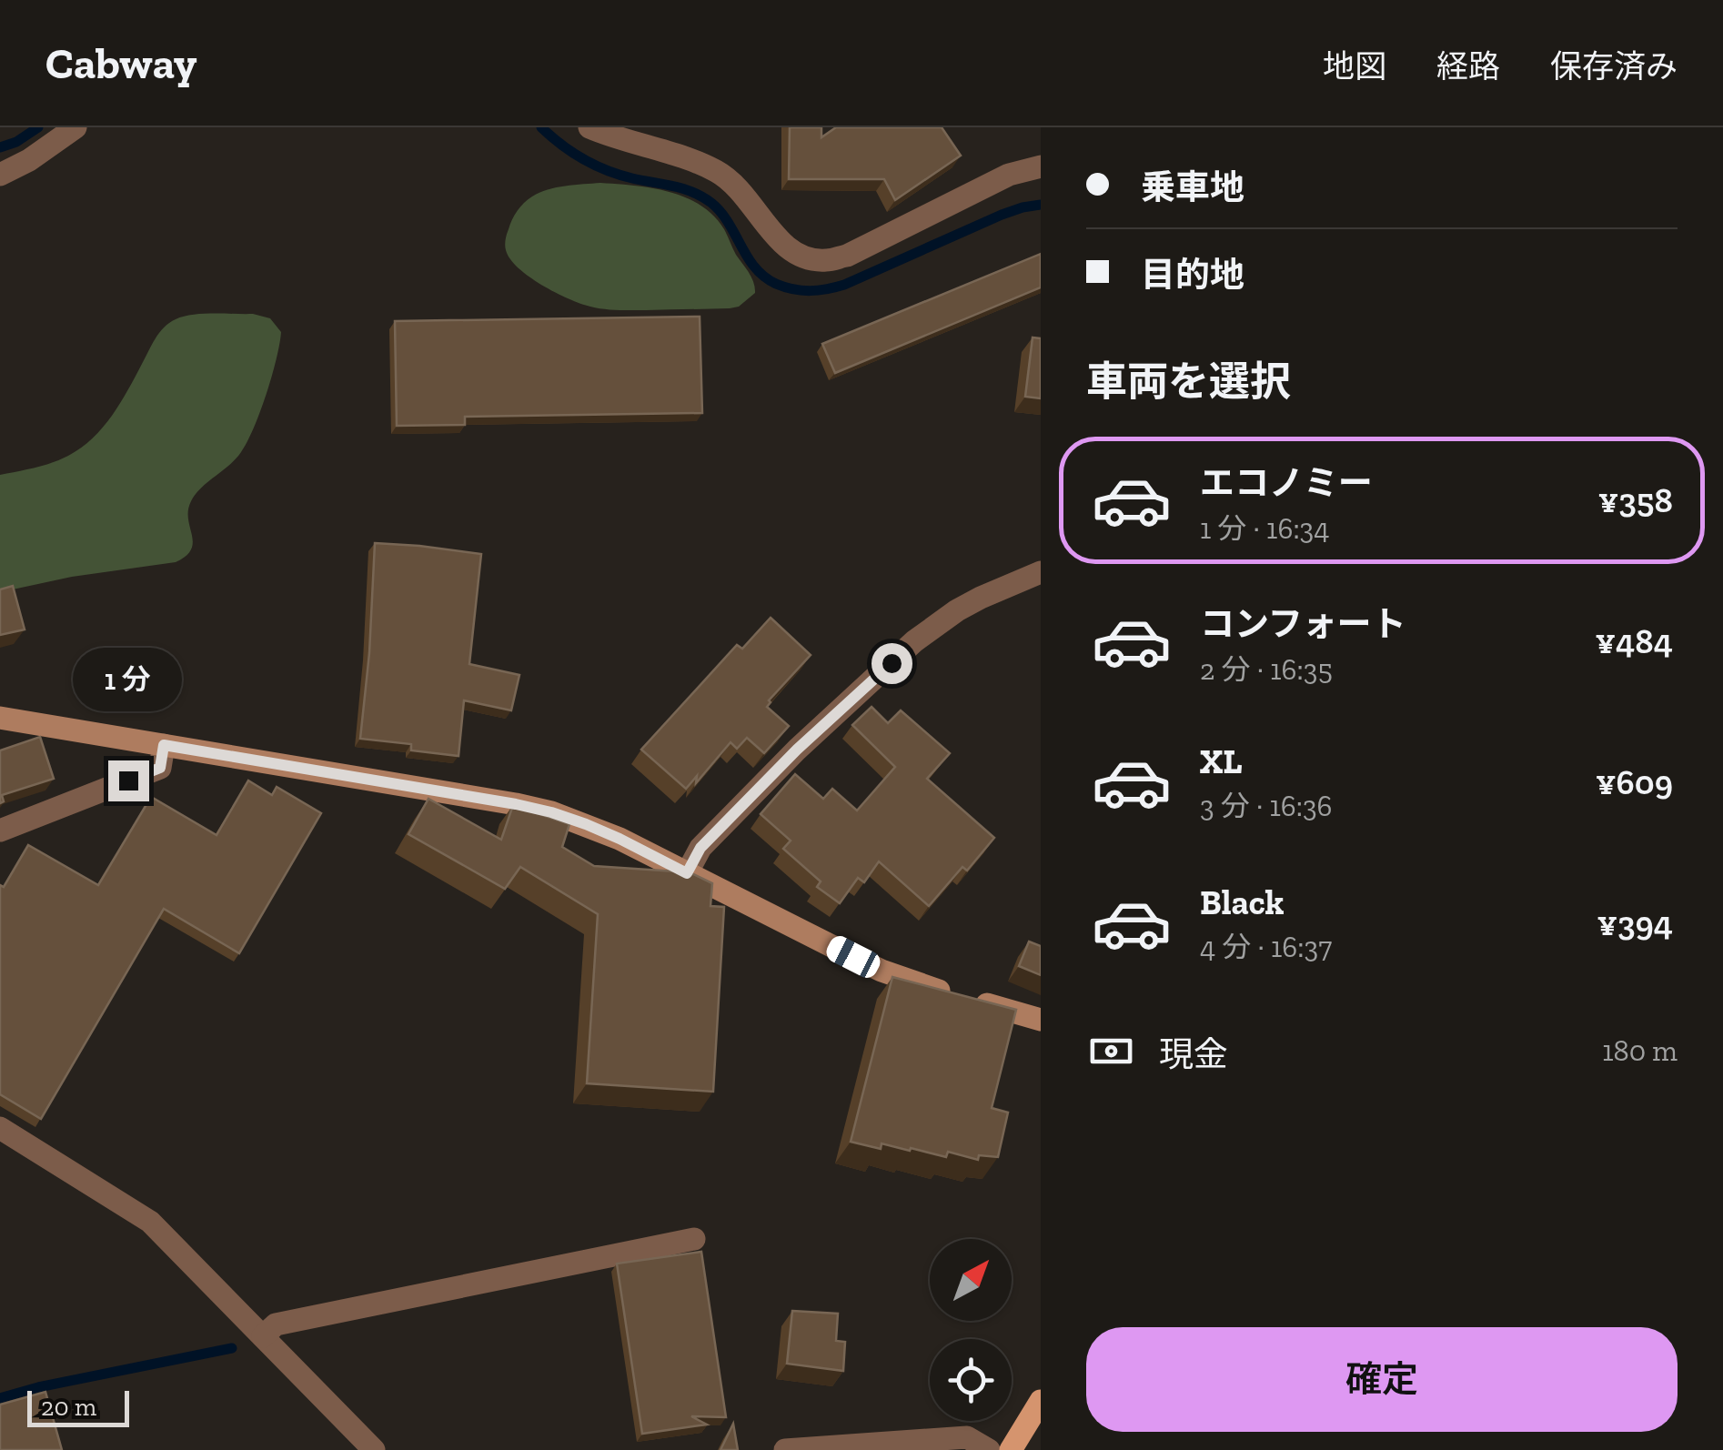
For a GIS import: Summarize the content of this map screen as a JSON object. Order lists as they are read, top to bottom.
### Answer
{
  "scale_bar": "20 m",
  "north": "top right",
  "page": {
    "header": "Cabway",
    "nav": ["地図", "経路", "保存済み"],
    "banner": ["乗車地", "目的地"],
    "heading": "車両を選択",
    "list": [
      {
        "name": "エコノミー",
        "note": "1 分 · 16:34",
        "value": "¥358"
      },
      {
        "name": "コンフォート",
        "note": "2 分 · 16:35",
        "value": "¥484"
      },
      {
        "name": "XL",
        "note": "3 分 · 16:36",
        "value": "¥609"
      },
      {
        "name": "Black",
        "note": "4 分 · 16:37",
        "value": "¥394"
      }
    ],
    "bubble": "1 分",
    "pay": ["現金", "180 m"],
    "buttons": "確定",
    "scale": "20 m"
  }
}
